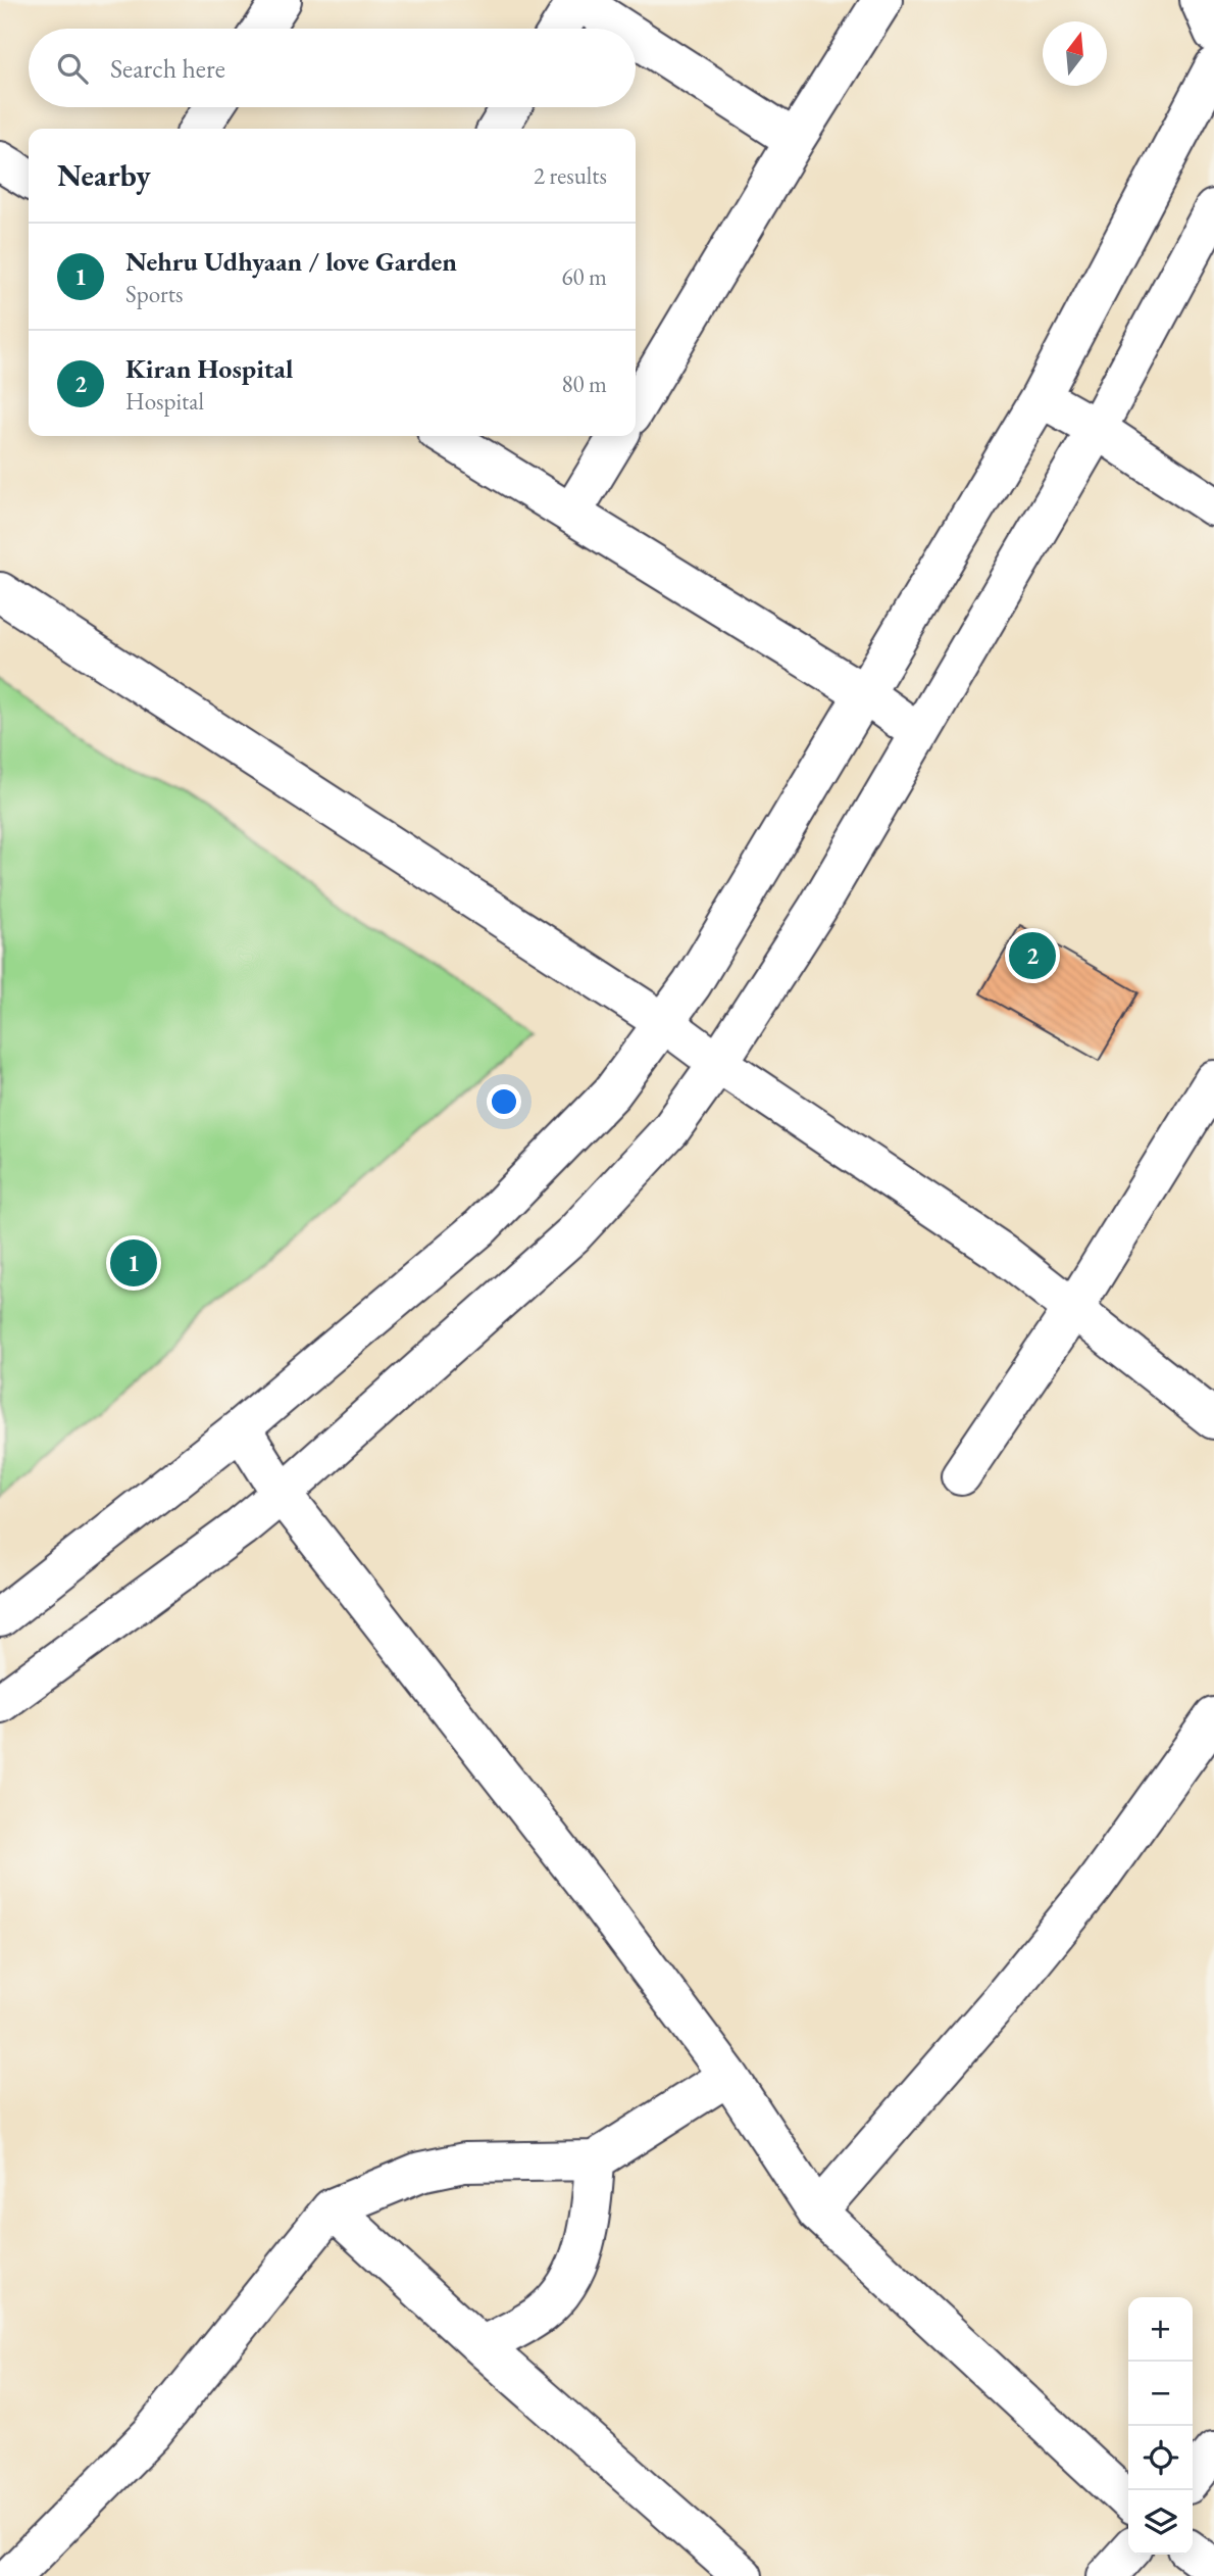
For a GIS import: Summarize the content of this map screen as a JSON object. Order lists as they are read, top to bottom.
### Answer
{
  "north": "top",
  "page": {
    "search": "Search here",
    "heading": ["Nearby", "2 results"],
    "list": [
      {
        "mark": "1",
        "name": "Nehru Udhyaan / love Garden",
        "note": "Sports",
        "value": "60 m"
      },
      {
        "mark": "2",
        "name": "Kiran Hospital",
        "note": "Hospital",
        "value": "80 m"
      }
    ],
    "pins": ["2", "1"],
    "map_buttons": ["+", "−"]
  }
}
